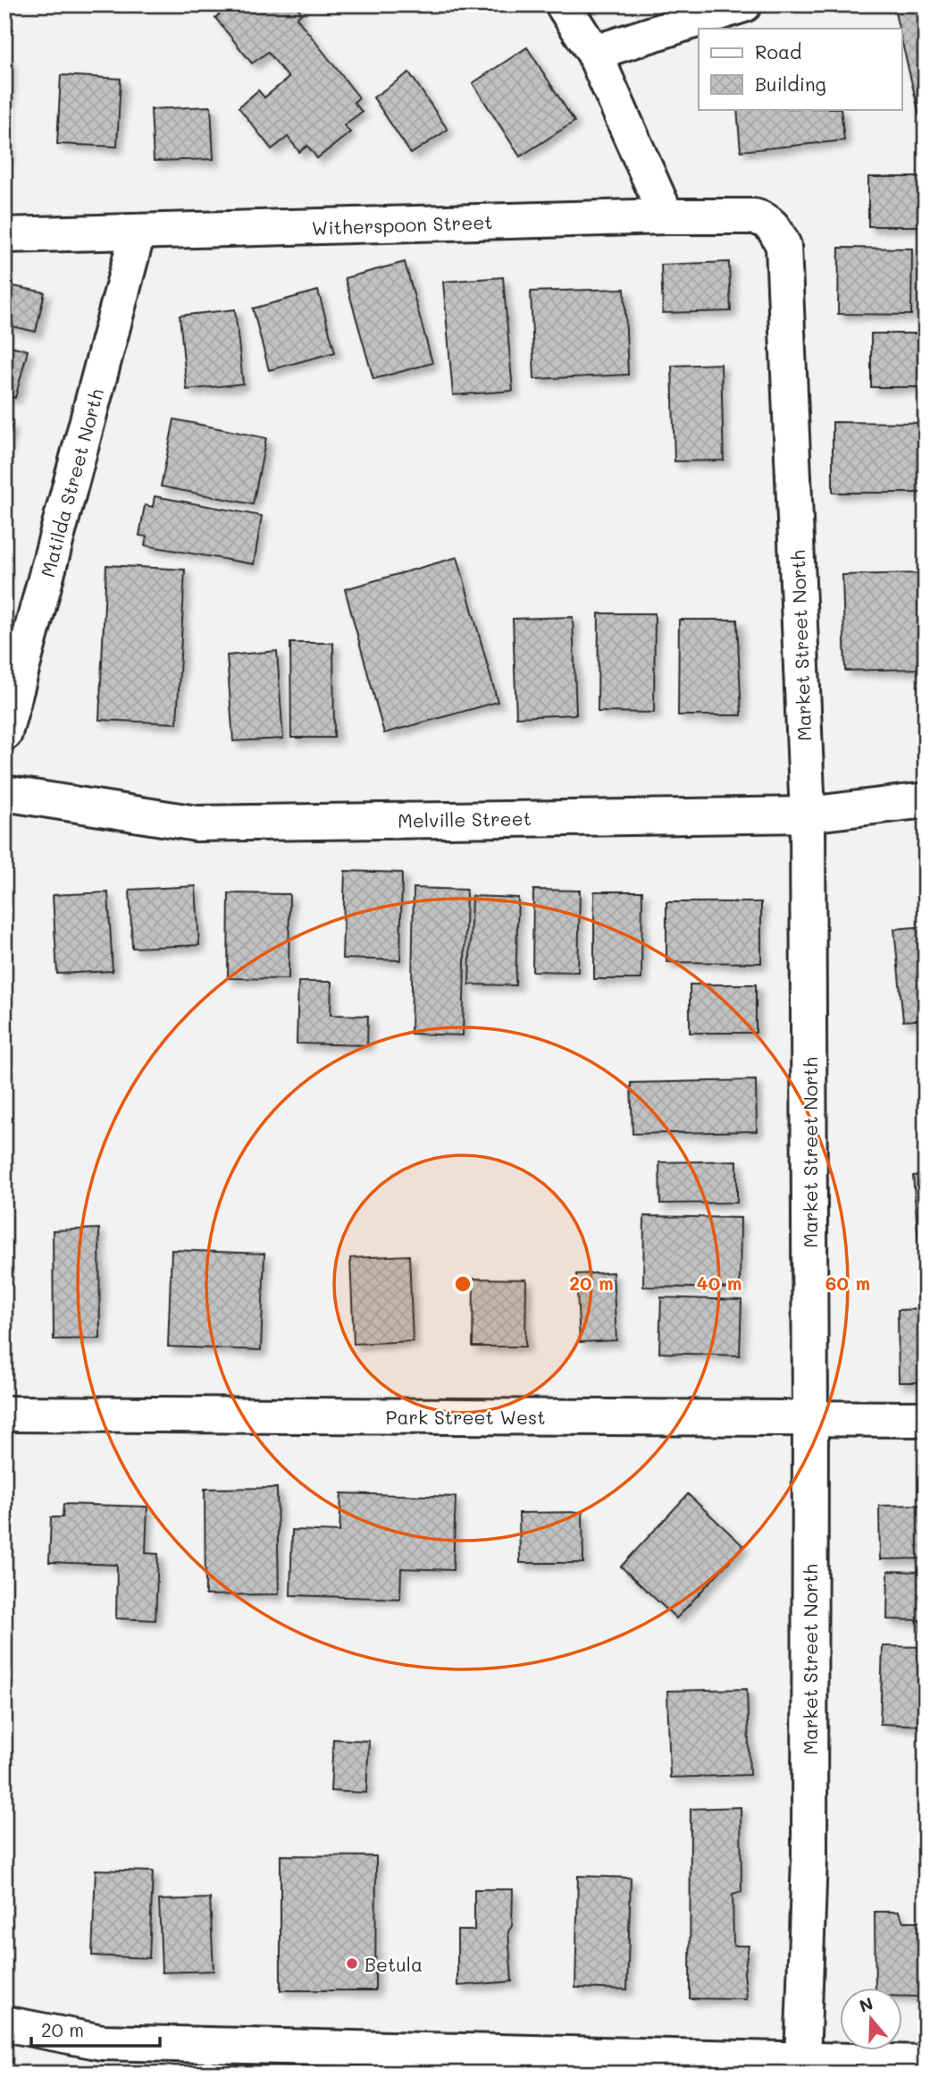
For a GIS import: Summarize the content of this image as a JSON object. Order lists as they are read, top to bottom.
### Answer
{
  "streets": {
    "street": [
      "Witherspoon Street",
      "Matilda Street North",
      "Market Street North",
      "Melville Street",
      "Park Street West"
    ]
  },
  "crossings": [
    ["Witherspoon Street", "Matilda Street North"],
    ["Witherspoon Street", "Market Street North"],
    ["Market Street North", "Melville Street"],
    ["Market Street North", "Park Street West"]
  ],
  "places": ["Betula"],
  "legend": ["Road", "Building"],
  "scale_bar": "20 m",
  "north": "top",
  "rings": ["20 m", "40 m", "60 m"]
}
